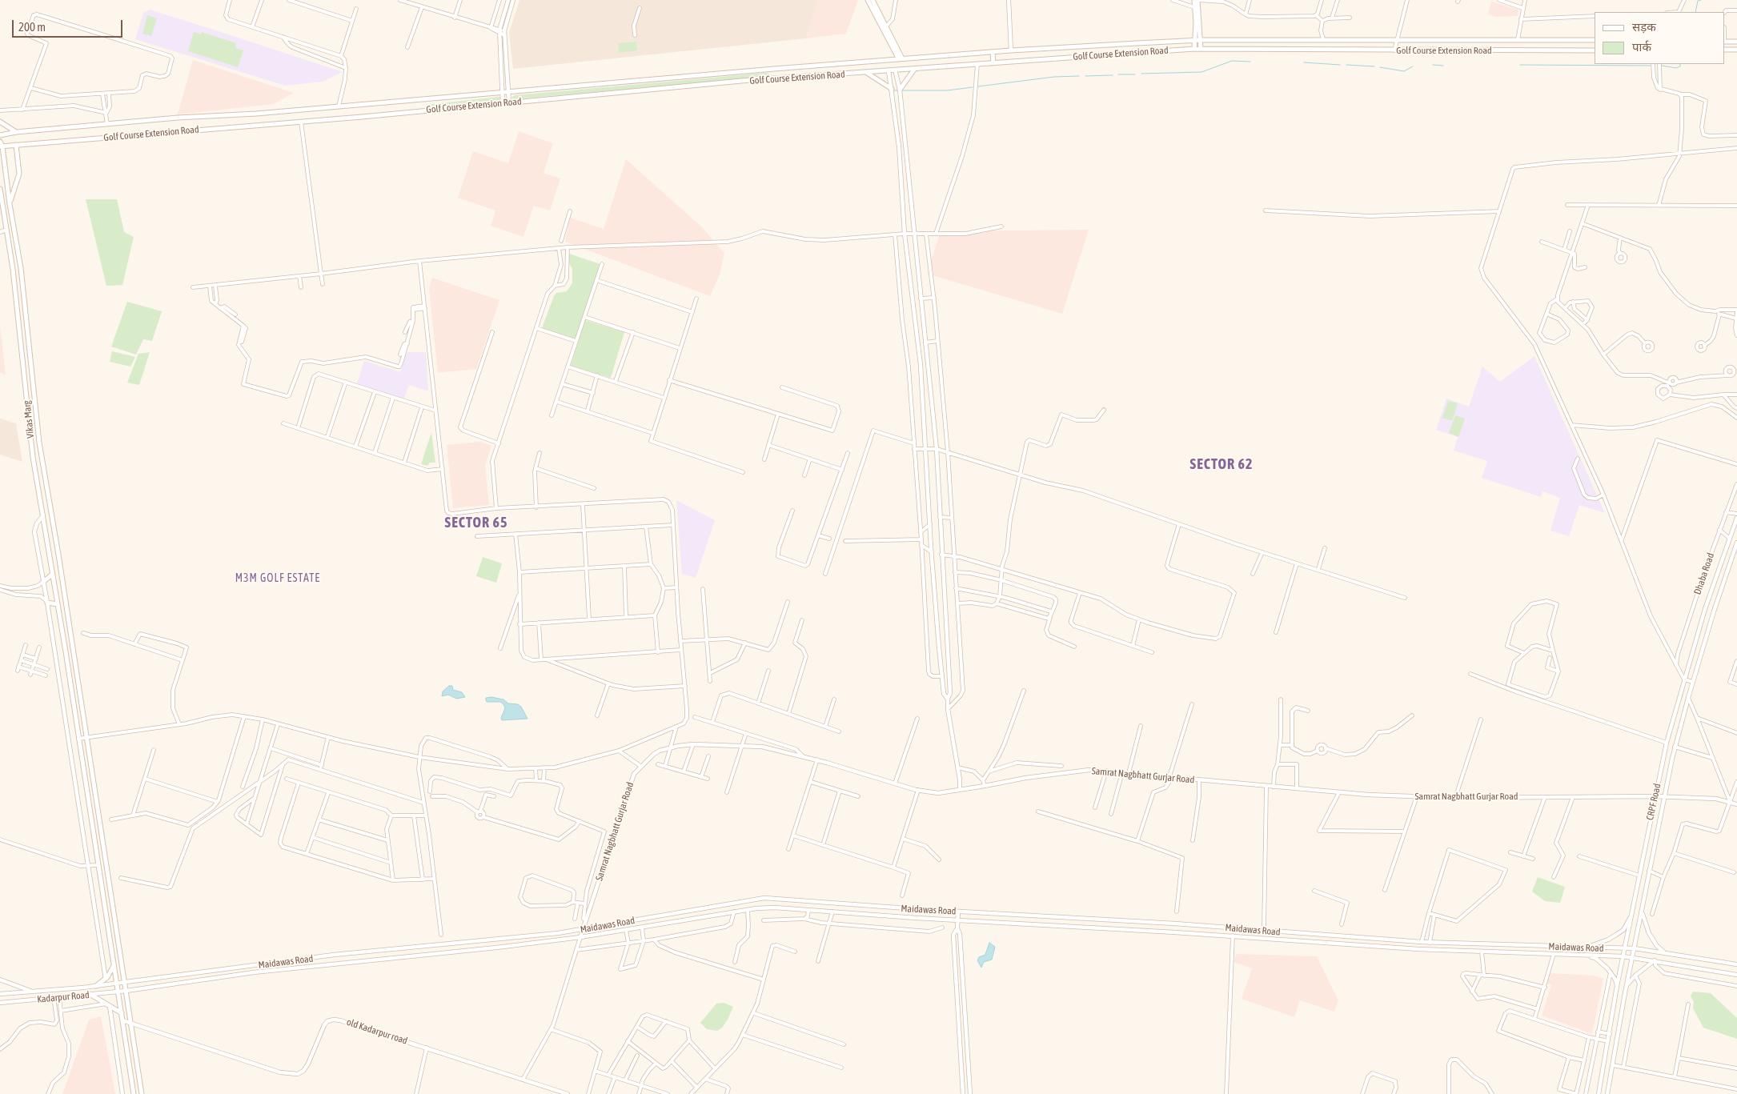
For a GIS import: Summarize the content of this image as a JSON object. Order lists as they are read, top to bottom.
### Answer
{
  "streets": {
    "main road": ["Golf Course Extension Road", "Vikas Marg"],
    "street": [
      "Dhaba Road",
      "Samrat Nagbhatt Gurjar Road",
      "CRPF Road",
      "Maidawas Road",
      "Kadarpur Road",
      "old Kadarpur road"
    ]
  },
  "crossings": [
    ["Vikas Marg", "Kadarpur Road"],
    ["Vikas Marg", "old Kadarpur road"],
    ["Samrat Nagbhatt Gurjar Road", "CRPF Road"],
    ["Samrat Nagbhatt Gurjar Road", "Maidawas Road"],
    ["CRPF Road", "Maidawas Road"],
    ["Maidawas Road", "Kadarpur Road"]
  ],
  "districts": ["SECTOR 62", "SECTOR 65", "M3M GOLF ESTATE"],
  "legend": ["सड़क", "पार्क"],
  "scale_bar": "200 m"
}
